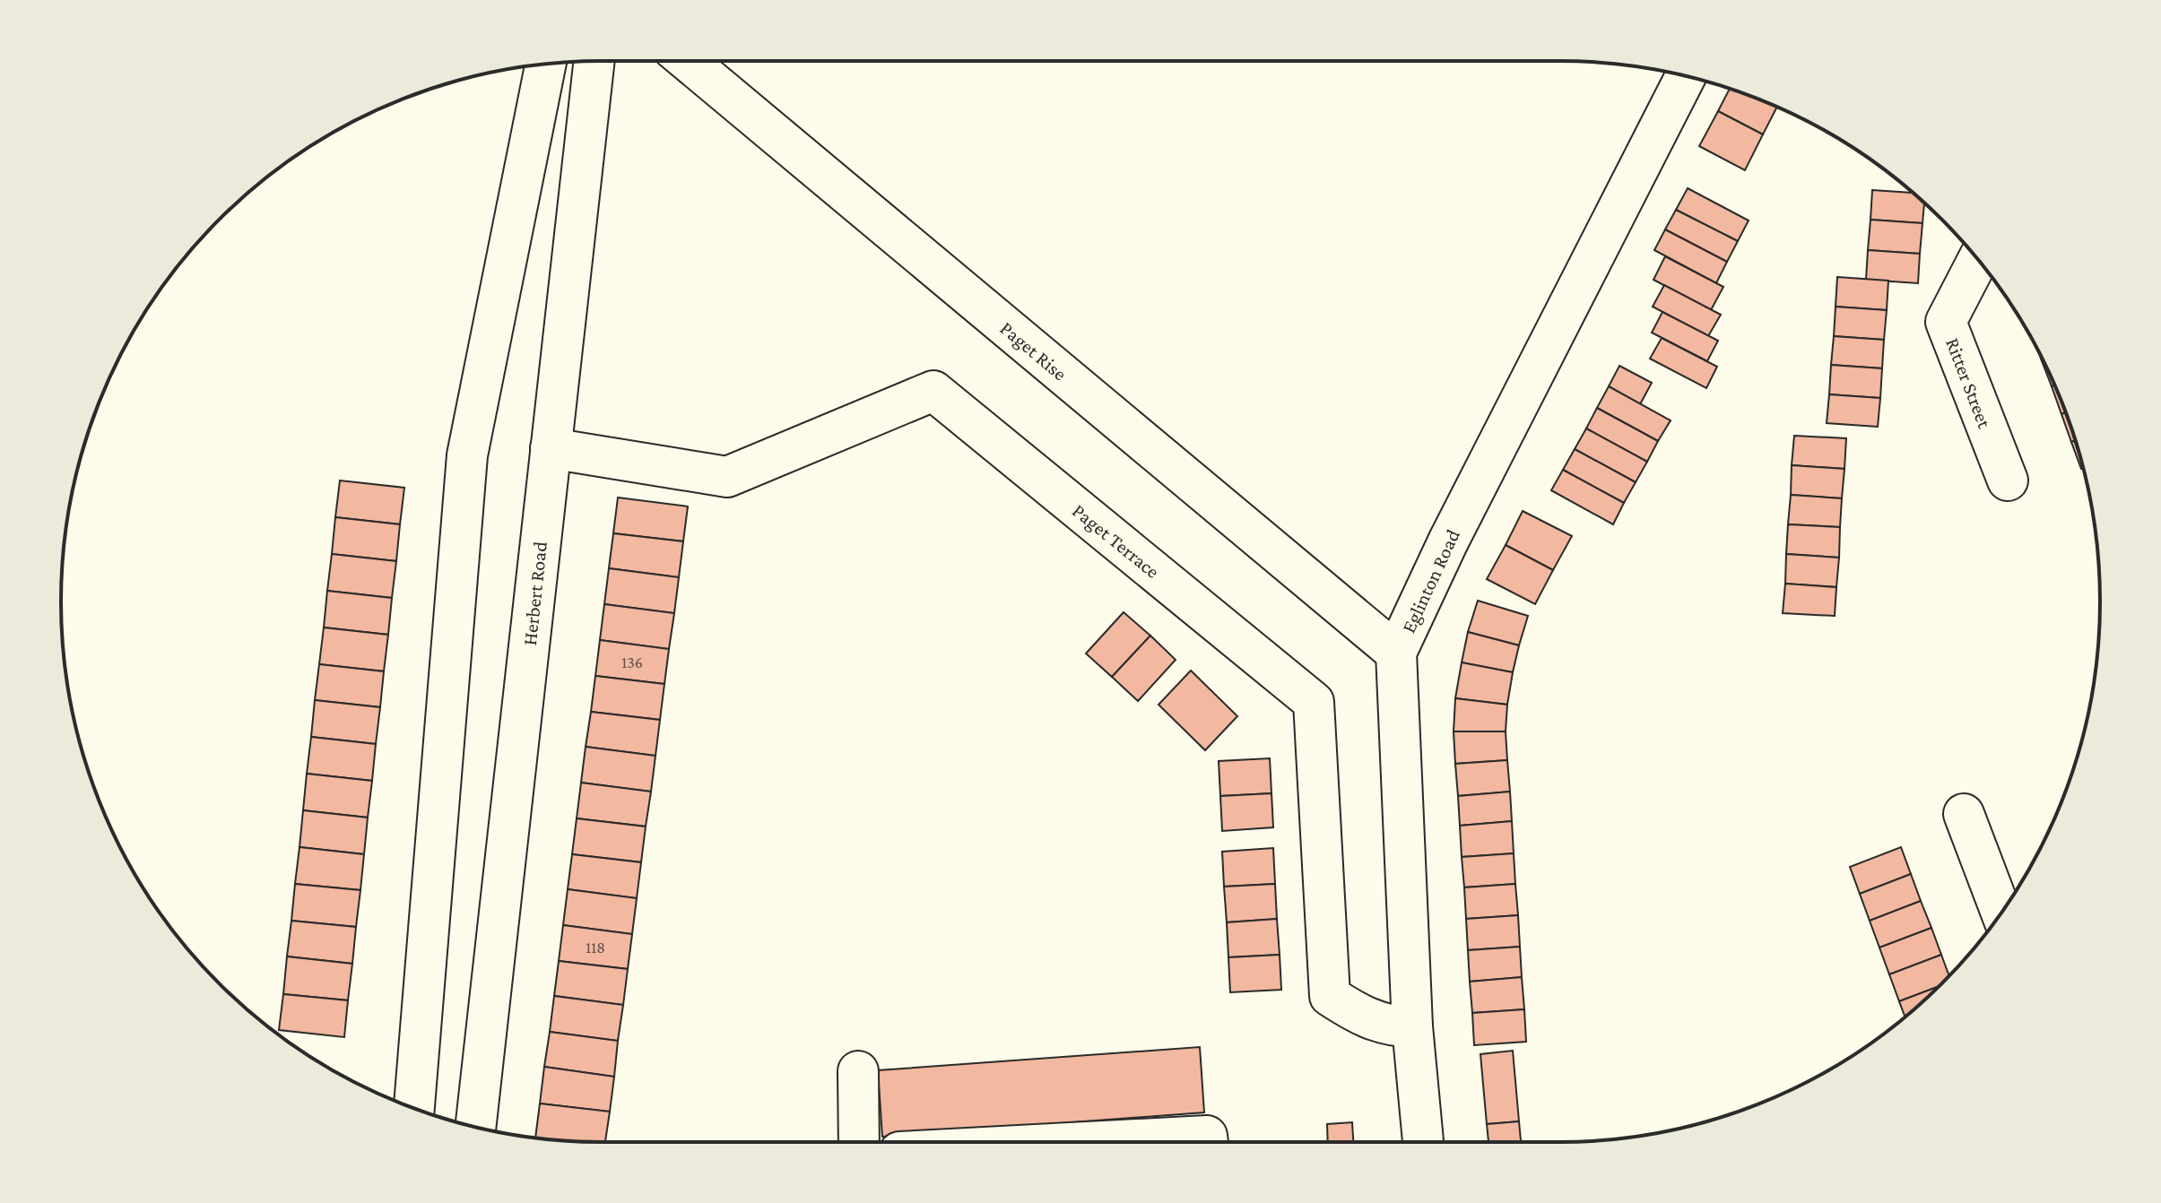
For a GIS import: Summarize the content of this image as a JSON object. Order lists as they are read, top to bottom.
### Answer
{
  "streets": {
    "street": [
      "Paget Rise",
      "Ritter Street",
      "Paget Terrace",
      "Eglinton Road",
      "Herbert Road"
    ]
  },
  "crossings": [
    ["Paget Rise", "Eglinton Road"],
    ["Paget Terrace", "Eglinton Road"],
    ["Paget Terrace", "Herbert Road"]
  ],
  "house_numbers": ["136", "118"]
}
